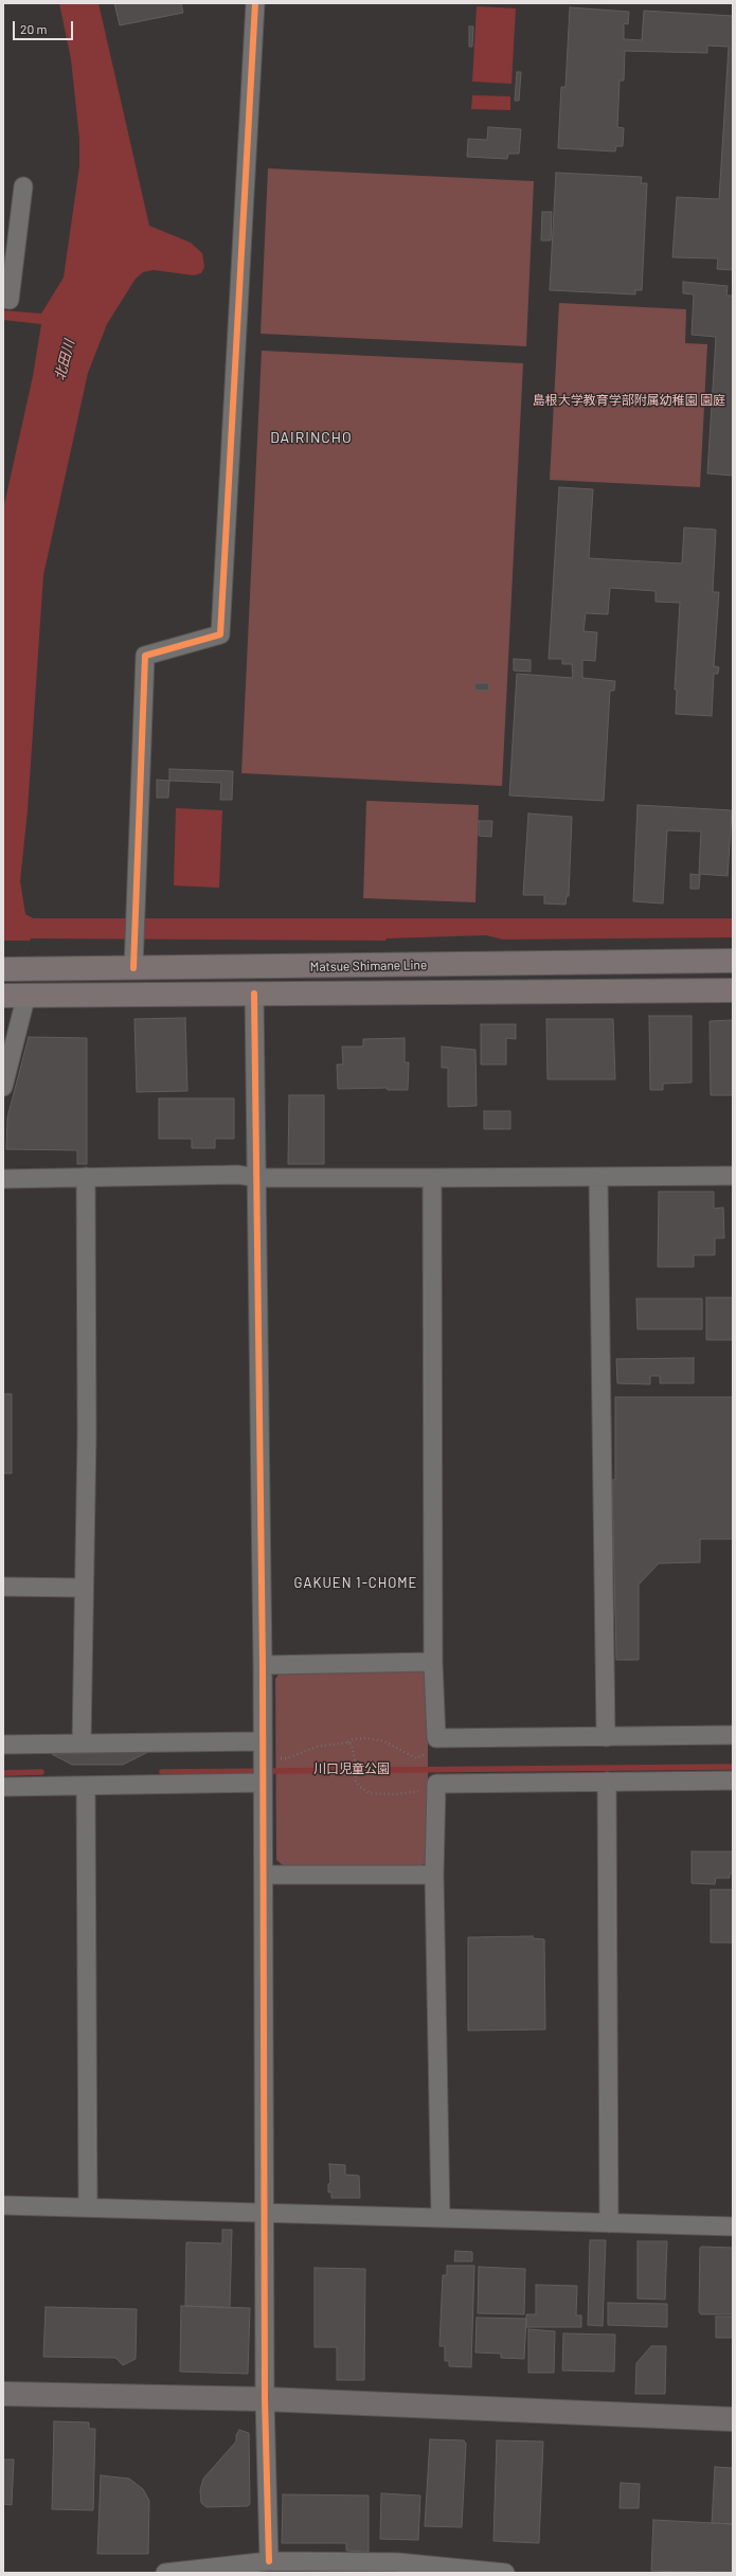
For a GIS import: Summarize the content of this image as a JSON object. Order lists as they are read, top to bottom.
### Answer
{
  "streets": {
    "main road": ["Matsue Shimane Line"]
  },
  "districts": ["DAIRINCHO", "GAKUEN 1-CHOME"],
  "water": ["北田川"],
  "parks": ["島根大学教育学部附属幼稚園 園庭", "川口児童公園"],
  "scale_bar": "20 m"
}
